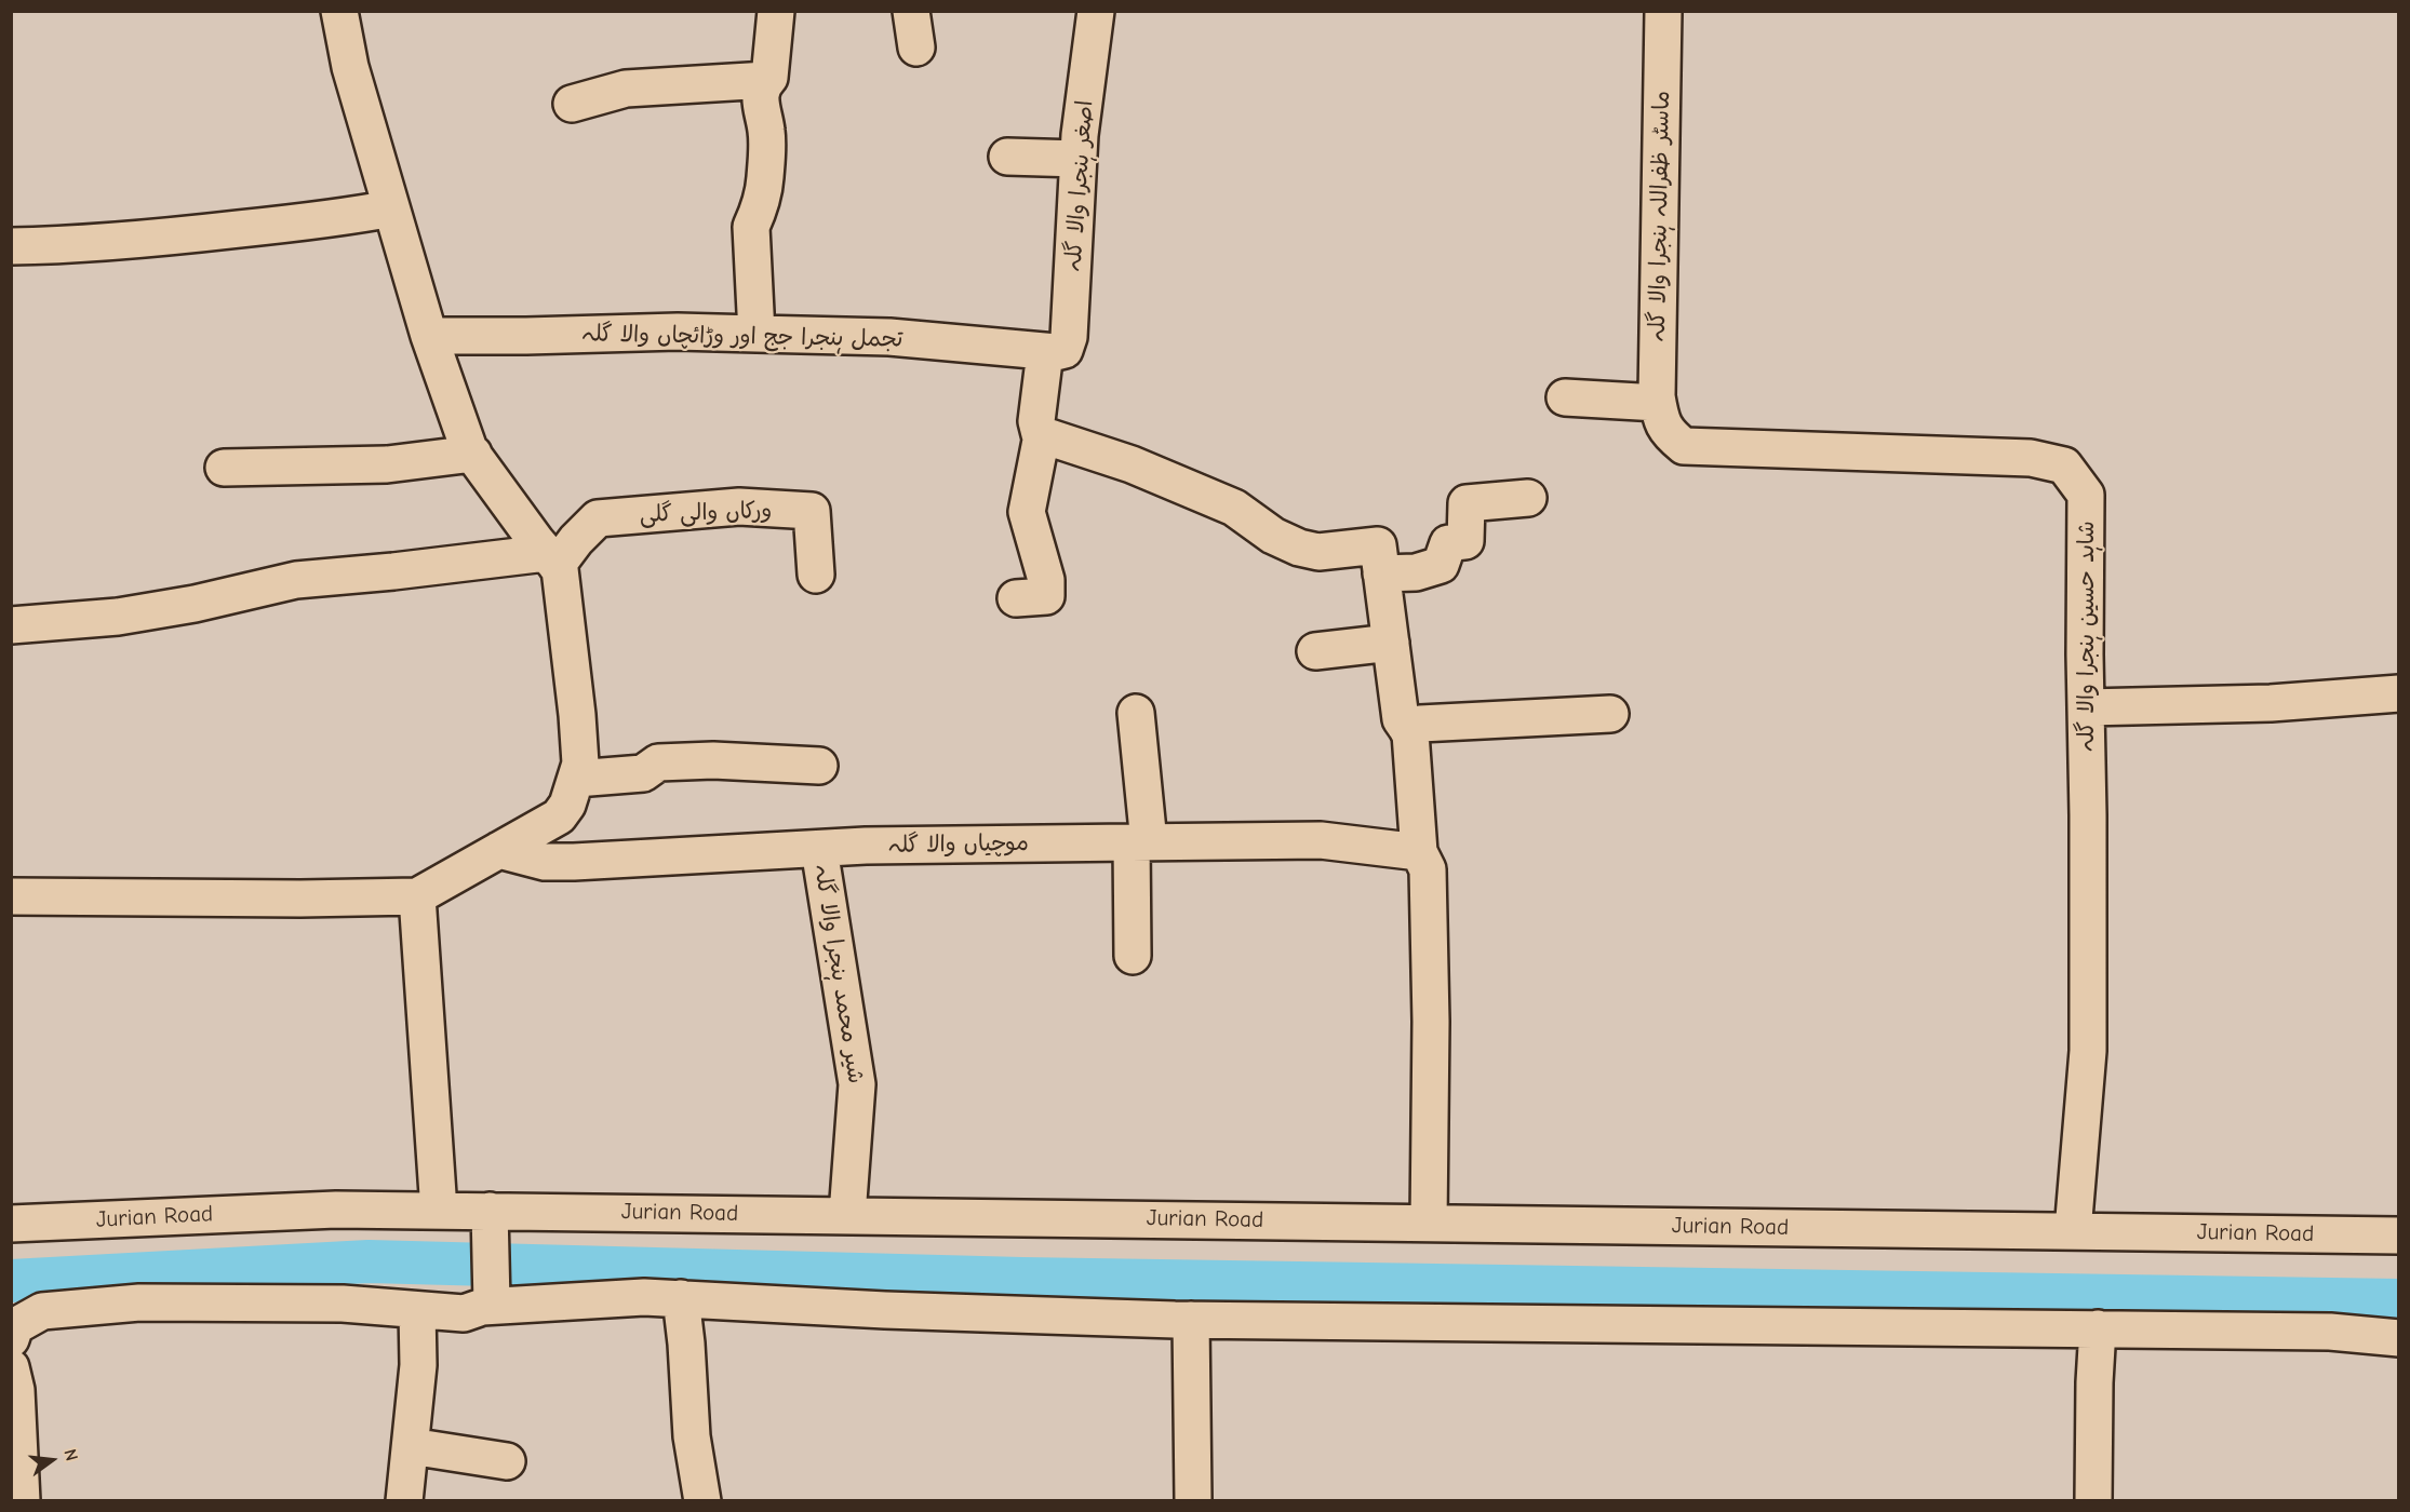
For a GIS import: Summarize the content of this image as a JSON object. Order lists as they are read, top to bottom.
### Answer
{
  "streets": {
    "street": [
      "اصغر ہنجرا والا گلہ",
      "ماسٹر ظفراللہ ہنجرا والا گلہ",
      "تجمل ہنجرا جج اور وڑائچاں والا گلہ",
      "ورکاں والی گلی",
      "شاہد حسین ہنجرا والا گلہ",
      "موچیاں والا گلہ",
      "شیر محمد ہنجرا والا گلہ",
      "Jurian Road"
    ]
  },
  "crossings": [
    ["اصغر ہنجرا والا گلہ", "تجمل ہنجرا جج اور وڑائچاں والا گلہ"],
    ["ماسٹر ظفراللہ ہنجرا والا گلہ", "شاہد حسین ہنجرا والا گلہ"],
    ["شاہد حسین ہنجرا والا گلہ", "Jurian Road"],
    ["موچیاں والا گلہ", "شیر محمد ہنجرا والا گلہ"],
    ["شیر محمد ہنجرا والا گلہ", "Jurian Road"]
  ],
  "north": "right"
}
